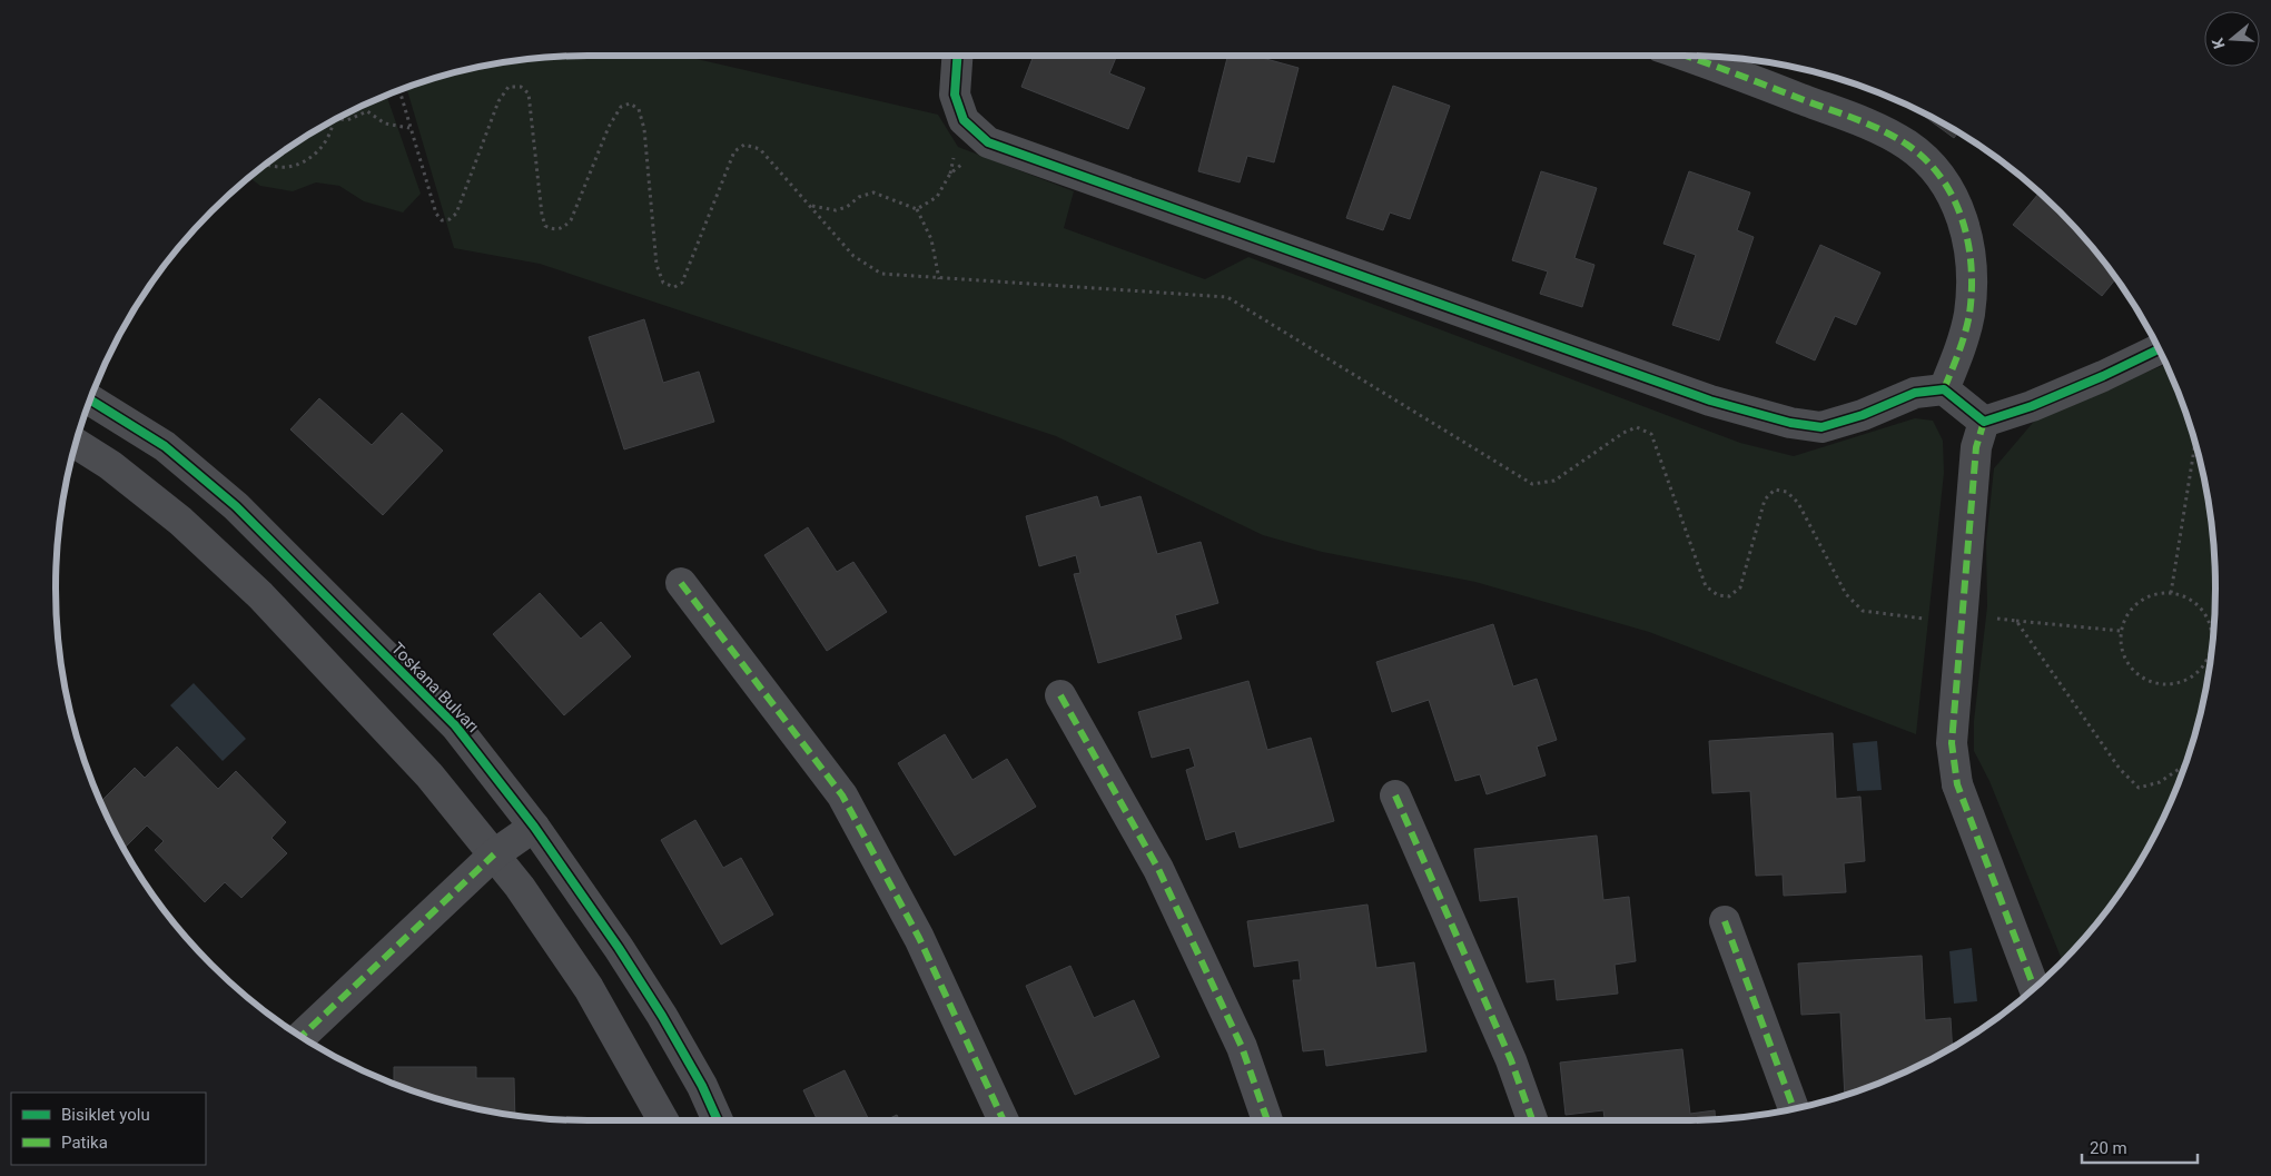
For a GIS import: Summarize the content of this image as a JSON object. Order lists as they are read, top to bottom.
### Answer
{
  "streets": {
    "street": ["Toskana Bulvarı"]
  },
  "legend": ["Bisiklet yolu", "Patika"],
  "scale_bar": "20 m",
  "north": "left"
}
